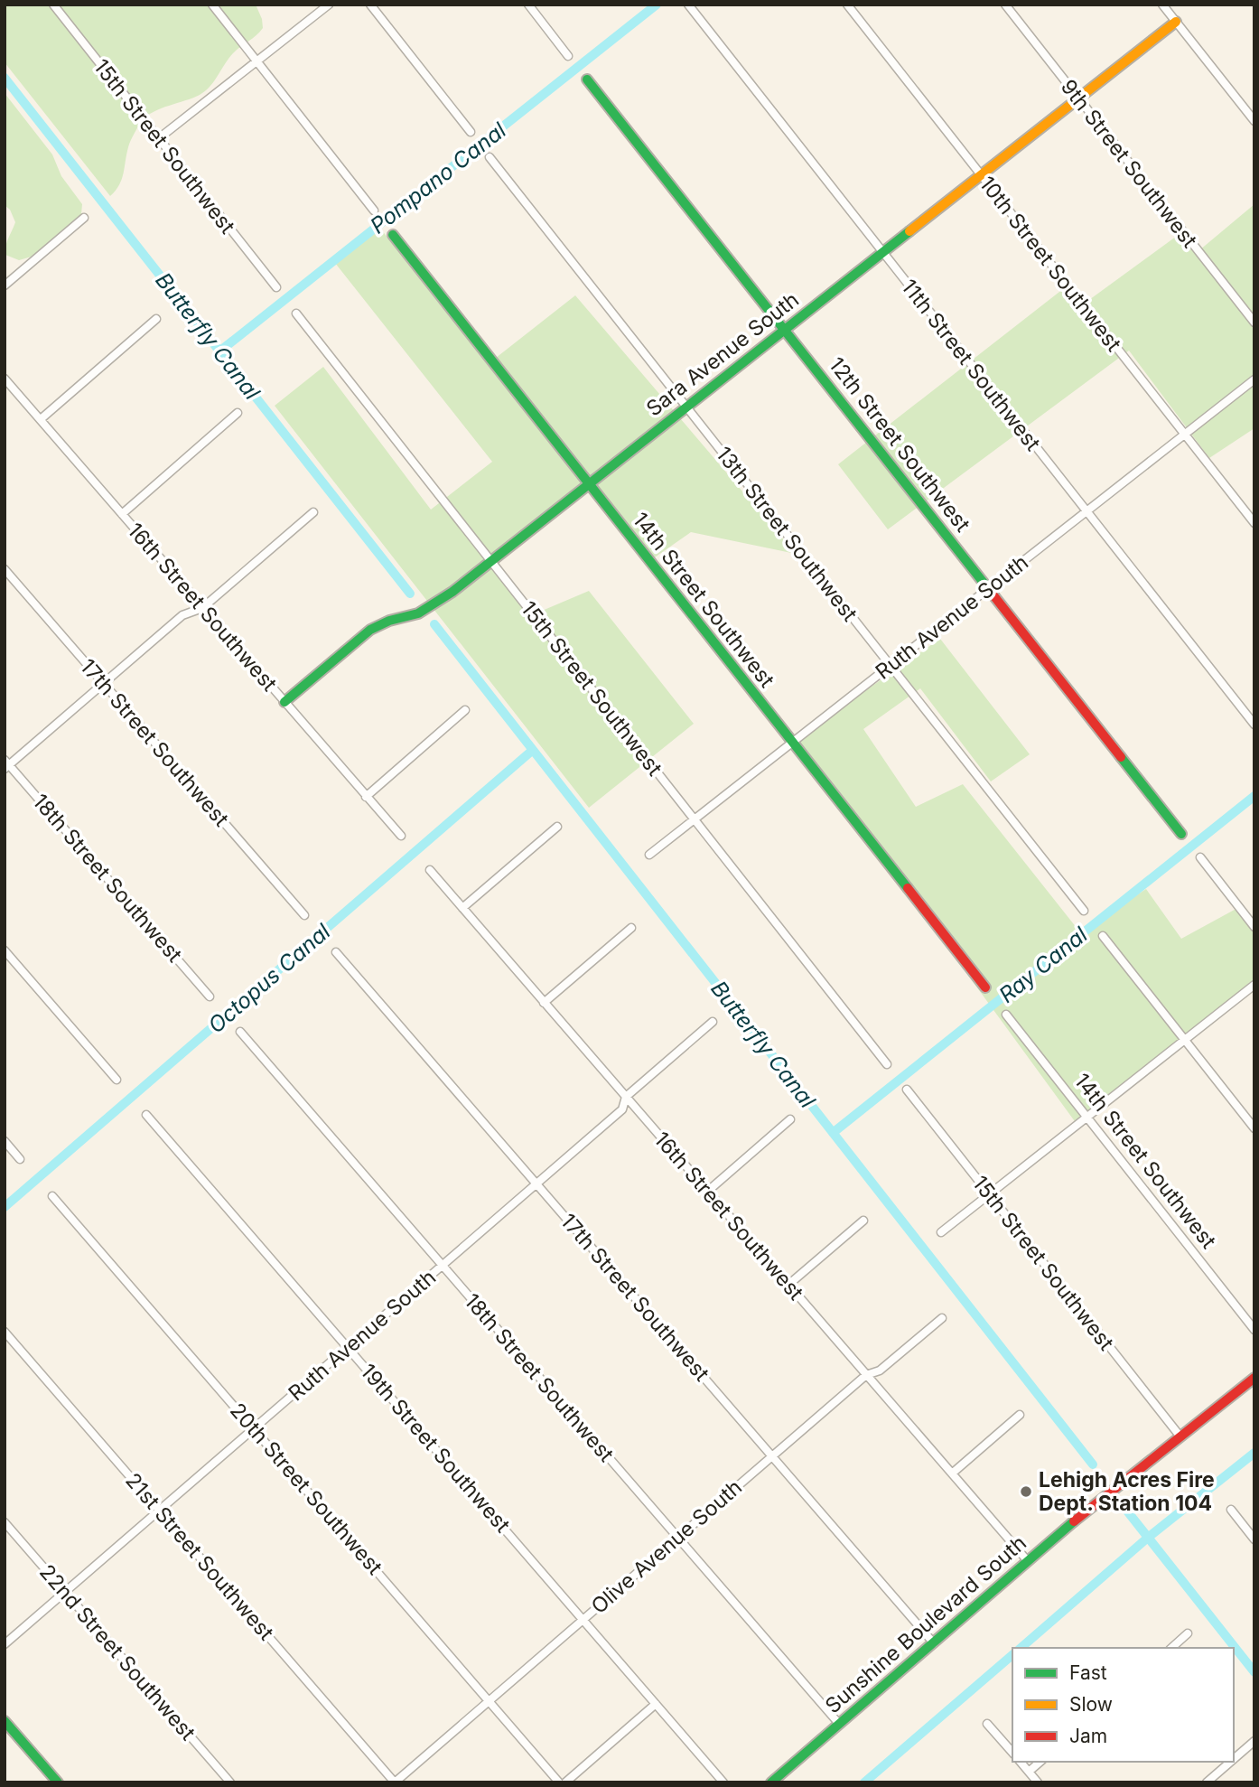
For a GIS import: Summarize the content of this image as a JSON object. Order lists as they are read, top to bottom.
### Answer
{
  "streets": {
    "street": [
      "15th Street Southwest",
      "9th Street Southwest",
      "10th Street Southwest",
      "Sara Avenue South",
      "11th Street Southwest",
      "12th Street Southwest",
      "13th Street Southwest",
      "14th Street Southwest",
      "16th Street Southwest",
      "Ruth Avenue South",
      "17th Street Southwest",
      "18th Street Southwest",
      "19th Street Southwest",
      "20th Street Southwest",
      "Olive Avenue South",
      "21st Street Southwest",
      "Sunshine Boulevard South",
      "22nd Street Southwest"
    ]
  },
  "crossings": [
    ["15th Street Southwest", "Sara Avenue South"],
    ["15th Street Southwest", "Ruth Avenue South"],
    ["15th Street Southwest", "Sunshine Boulevard South"],
    ["9th Street Southwest", "Sara Avenue South"],
    ["10th Street Southwest", "Sara Avenue South"],
    ["10th Street Southwest", "Ruth Avenue South"],
    ["Sara Avenue South", "11th Street Southwest"],
    ["Sara Avenue South", "12th Street Southwest"],
    ["Sara Avenue South", "13th Street Southwest"],
    ["Sara Avenue South", "14th Street Southwest"],
    ["Sara Avenue South", "16th Street Southwest"],
    ["11th Street Southwest", "Ruth Avenue South"],
    ["12th Street Southwest", "Ruth Avenue South"],
    ["13th Street Southwest", "Ruth Avenue South"],
    ["14th Street Southwest", "Ruth Avenue South"],
    ["16th Street Southwest", "Ruth Avenue South"],
    ["16th Street Southwest", "Olive Avenue South"],
    ["16th Street Southwest", "Sunshine Boulevard South"],
    ["Ruth Avenue South", "17th Street Southwest"],
    ["Ruth Avenue South", "18th Street Southwest"],
    ["Ruth Avenue South", "19th Street Southwest"],
    ["Ruth Avenue South", "20th Street Southwest"],
    ["Ruth Avenue South", "21st Street Southwest"],
    ["Ruth Avenue South", "22nd Street Southwest"],
    ["17th Street Southwest", "Olive Avenue South"],
    ["17th Street Southwest", "Sunshine Boulevard South"],
    ["18th Street Southwest", "Olive Avenue South"],
    ["18th Street Southwest", "Sunshine Boulevard South"],
    ["19th Street Southwest", "Olive Avenue South"],
    ["20th Street Southwest", "Olive Avenue South"],
    ["Olive Avenue South", "21st Street Southwest"]
  ],
  "water": [
    "Pompano Canal",
    "Butterfly Canal",
    "Ray Canal",
    "Octopus Canal"
  ],
  "places": ["Lehigh Acres Fire Dept. Station 104"],
  "legend": ["Fast", "Slow", "Jam"]
}
